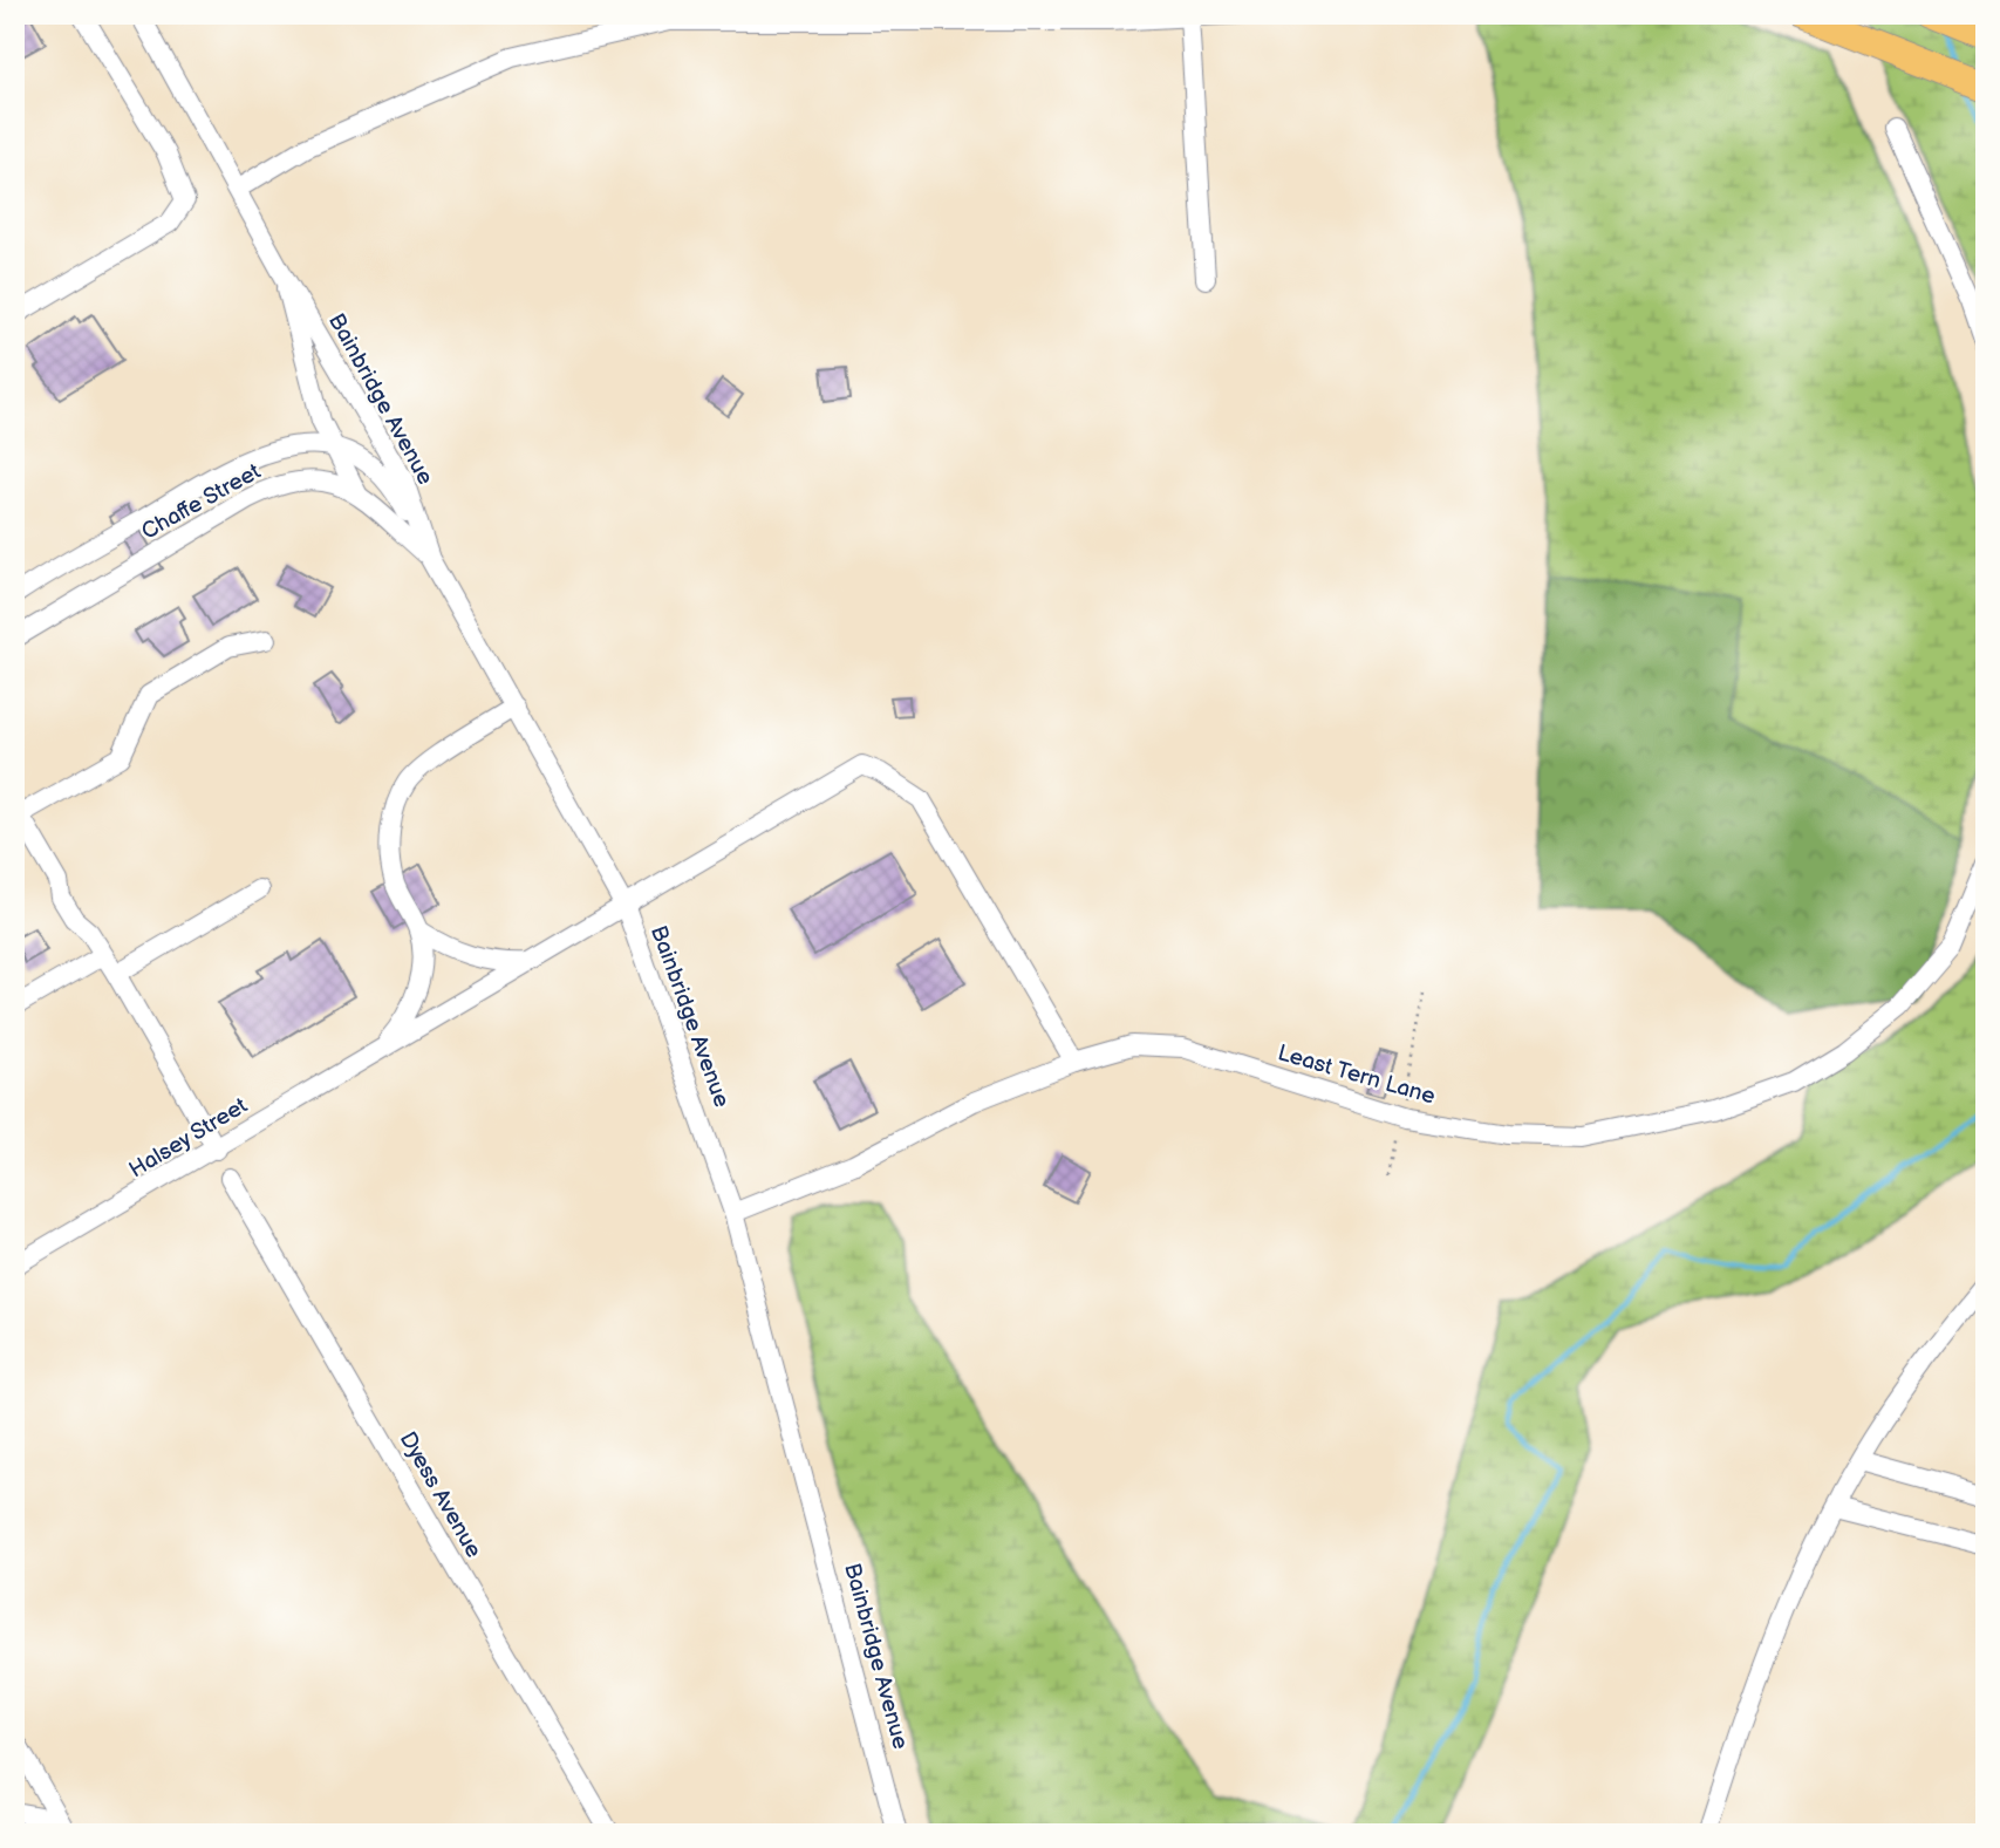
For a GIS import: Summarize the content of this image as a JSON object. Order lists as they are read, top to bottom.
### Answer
{
  "streets": {
    "street": [
      "Bainbridge Avenue",
      "Chaffe Street",
      "Least Tern Lane",
      "Halsey Street",
      "Dyess Avenue"
    ]
  },
  "crossings": [
    ["Bainbridge Avenue", "Chaffe Street"],
    ["Bainbridge Avenue", "Least Tern Lane"],
    ["Bainbridge Avenue", "Halsey Street"],
    ["Least Tern Lane", "Halsey Street"]
  ]
}
